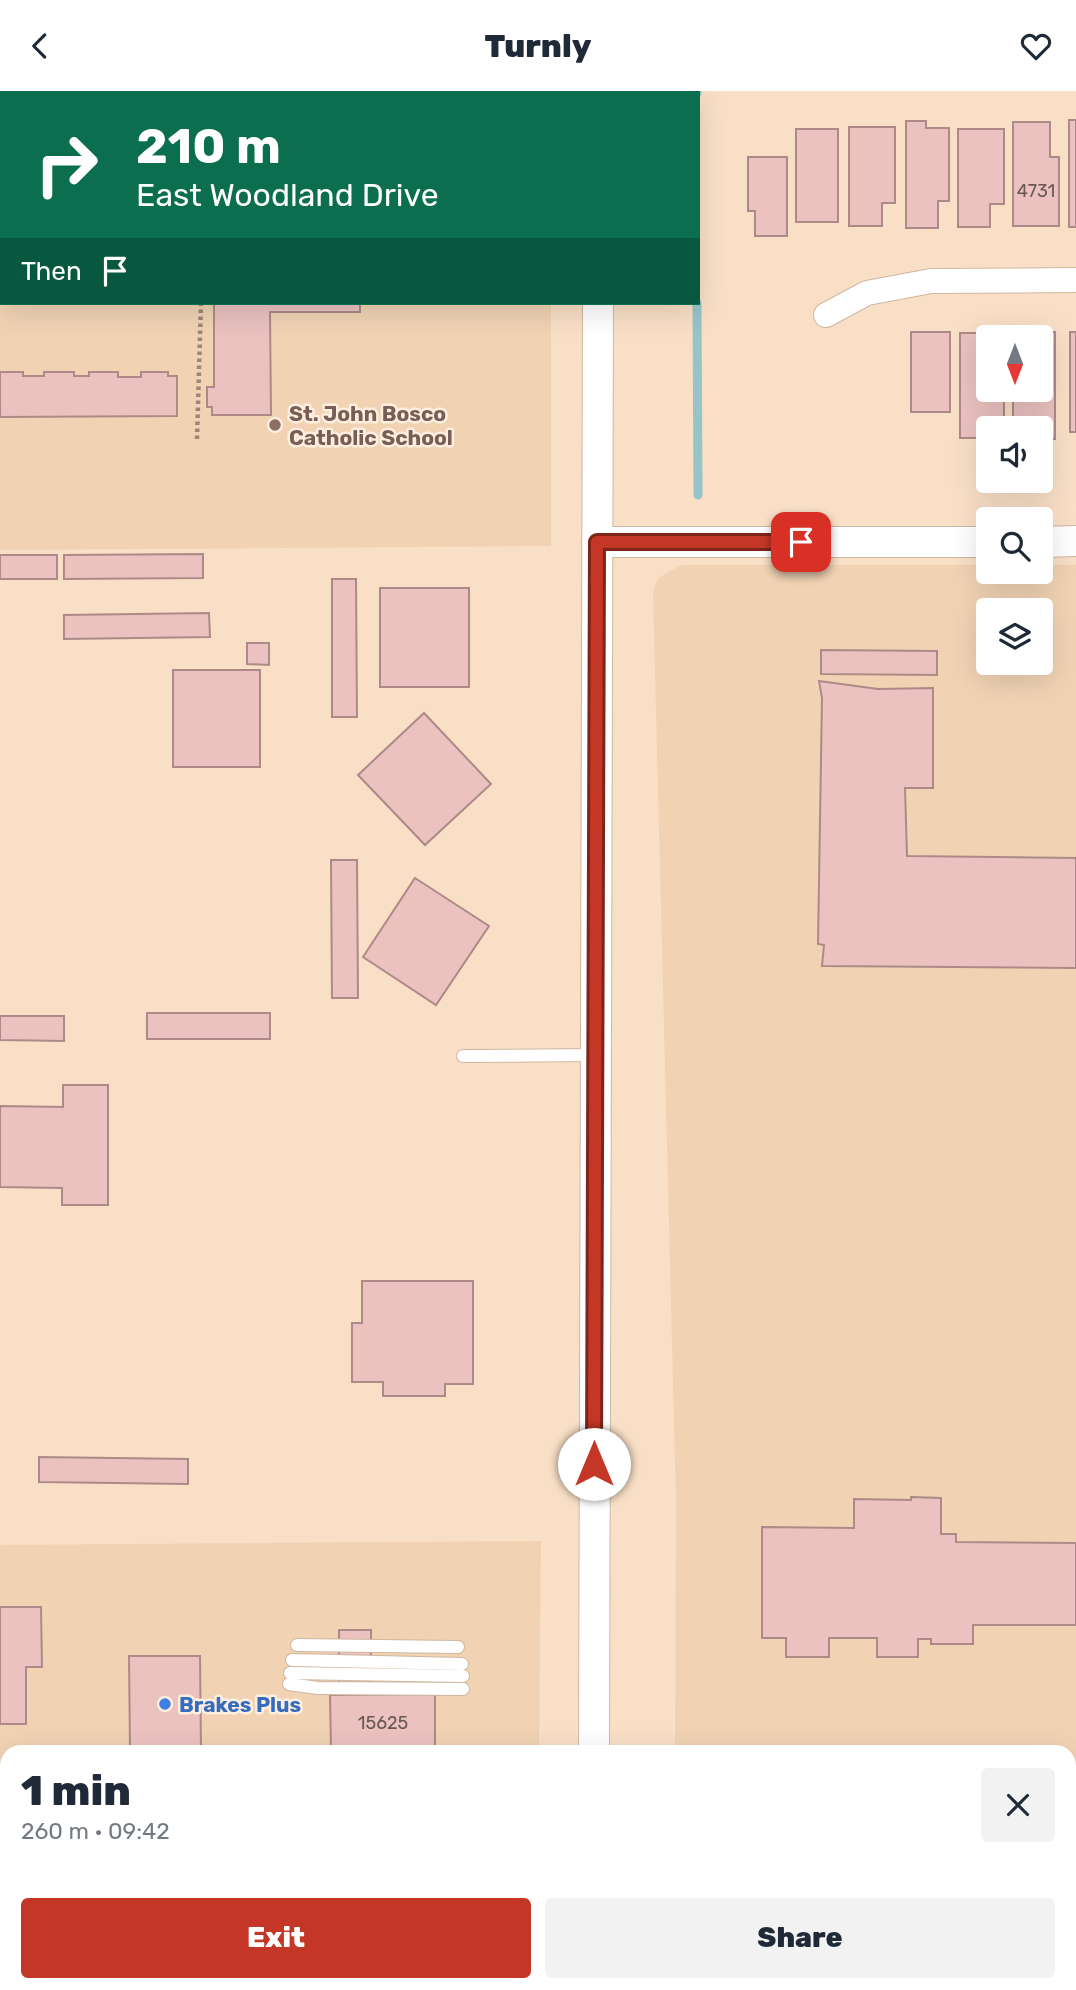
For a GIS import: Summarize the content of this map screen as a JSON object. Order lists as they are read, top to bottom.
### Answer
{
  "places": ["St. John Bosco Catholic School", "Brakes Plus"],
  "house_numbers": ["4731", "15625"],
  "north": "bottom",
  "page": {
    "header": "Turnly",
    "turn": ["210 m", "East Woodland Drive"],
    "then": "Then",
    "heading": ["1 min", "260 m · 09:42"],
    "buttons": ["Exit", "Share"]
  }
}
